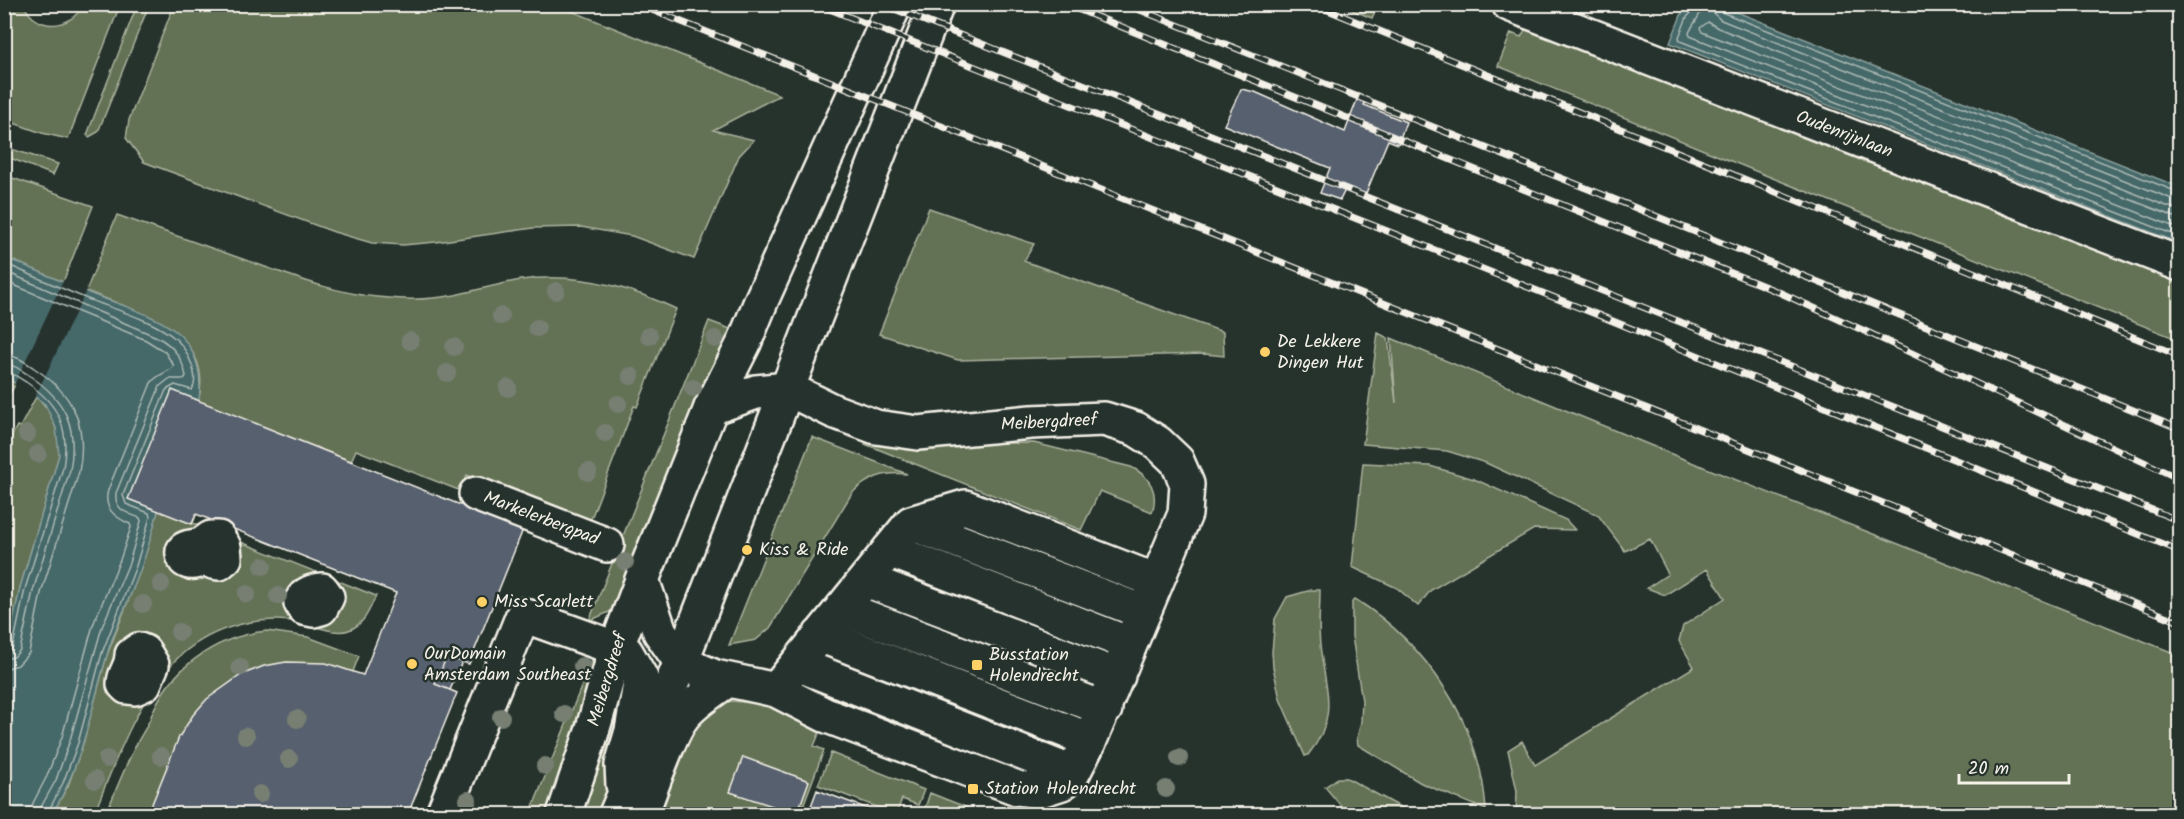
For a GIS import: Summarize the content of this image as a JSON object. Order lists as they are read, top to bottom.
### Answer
{
  "streets": {
    "main road": ["Oudenrijnlaan", "Meibergdreef", "Markelerbergpad"]
  },
  "places": {
    "other": [
      "De Lekkere Dingen Hut",
      "Kiss & Ride",
      "Miss Scarlett",
      "OurDomain Amsterdam Southeast"
    ],
    "transit": ["Busstation Holendrecht", "Station Holendrecht"]
  },
  "scale_bar": "20 m"
}
